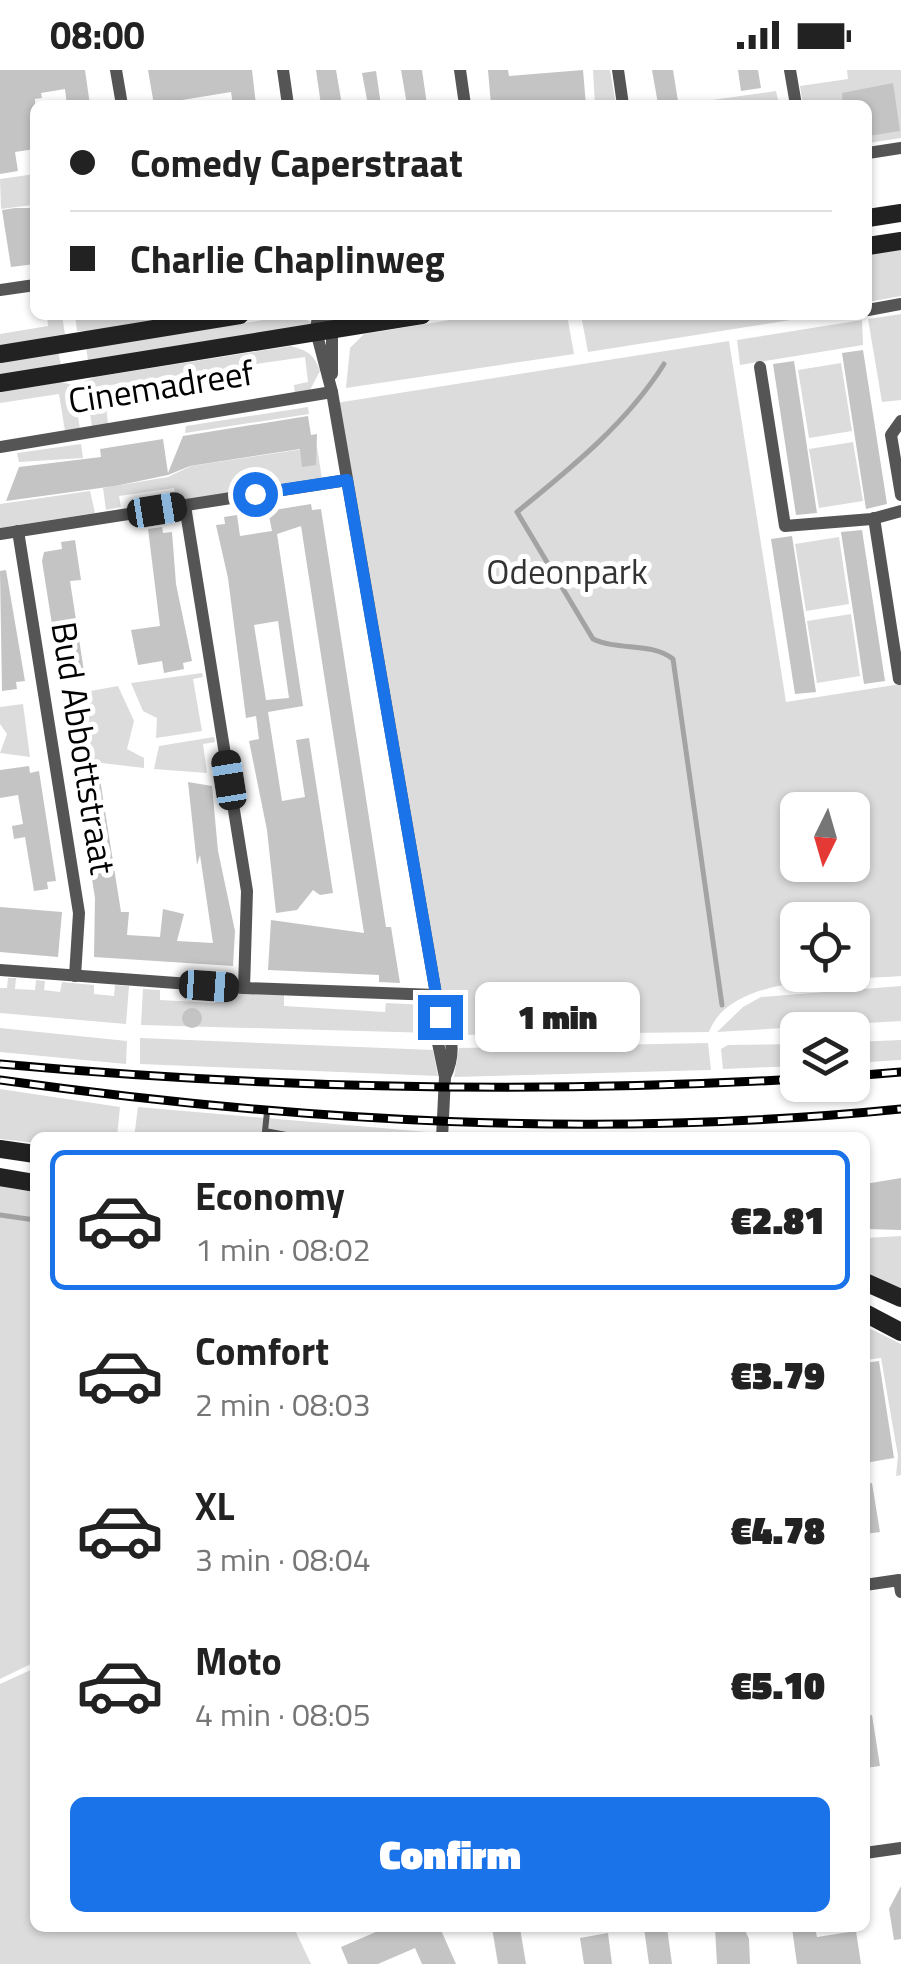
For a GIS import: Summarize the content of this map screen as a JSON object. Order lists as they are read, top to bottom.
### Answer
{
  "streets": {
    "main road": ["Cinemadreef"],
    "street": ["Bud Abbottstraat"]
  },
  "parks": ["Odeonpark"],
  "north": "bottom",
  "page": {
    "status": "08:00",
    "banner": ["Comedy Caperstraat", "Charlie Chaplinweg"],
    "bubble": "1 min",
    "list": [
      {
        "name": "Economy",
        "note": "1 min · 08:02",
        "value": "€2.81"
      },
      {
        "name": "Comfort",
        "note": "2 min · 08:03",
        "value": "€3.79"
      },
      {
        "name": "XL",
        "note": "3 min · 08:04",
        "value": "€4.78"
      },
      {
        "name": "Moto",
        "note": "4 min · 08:05",
        "value": "€5.10"
      }
    ],
    "buttons": "Confirm"
  }
}
